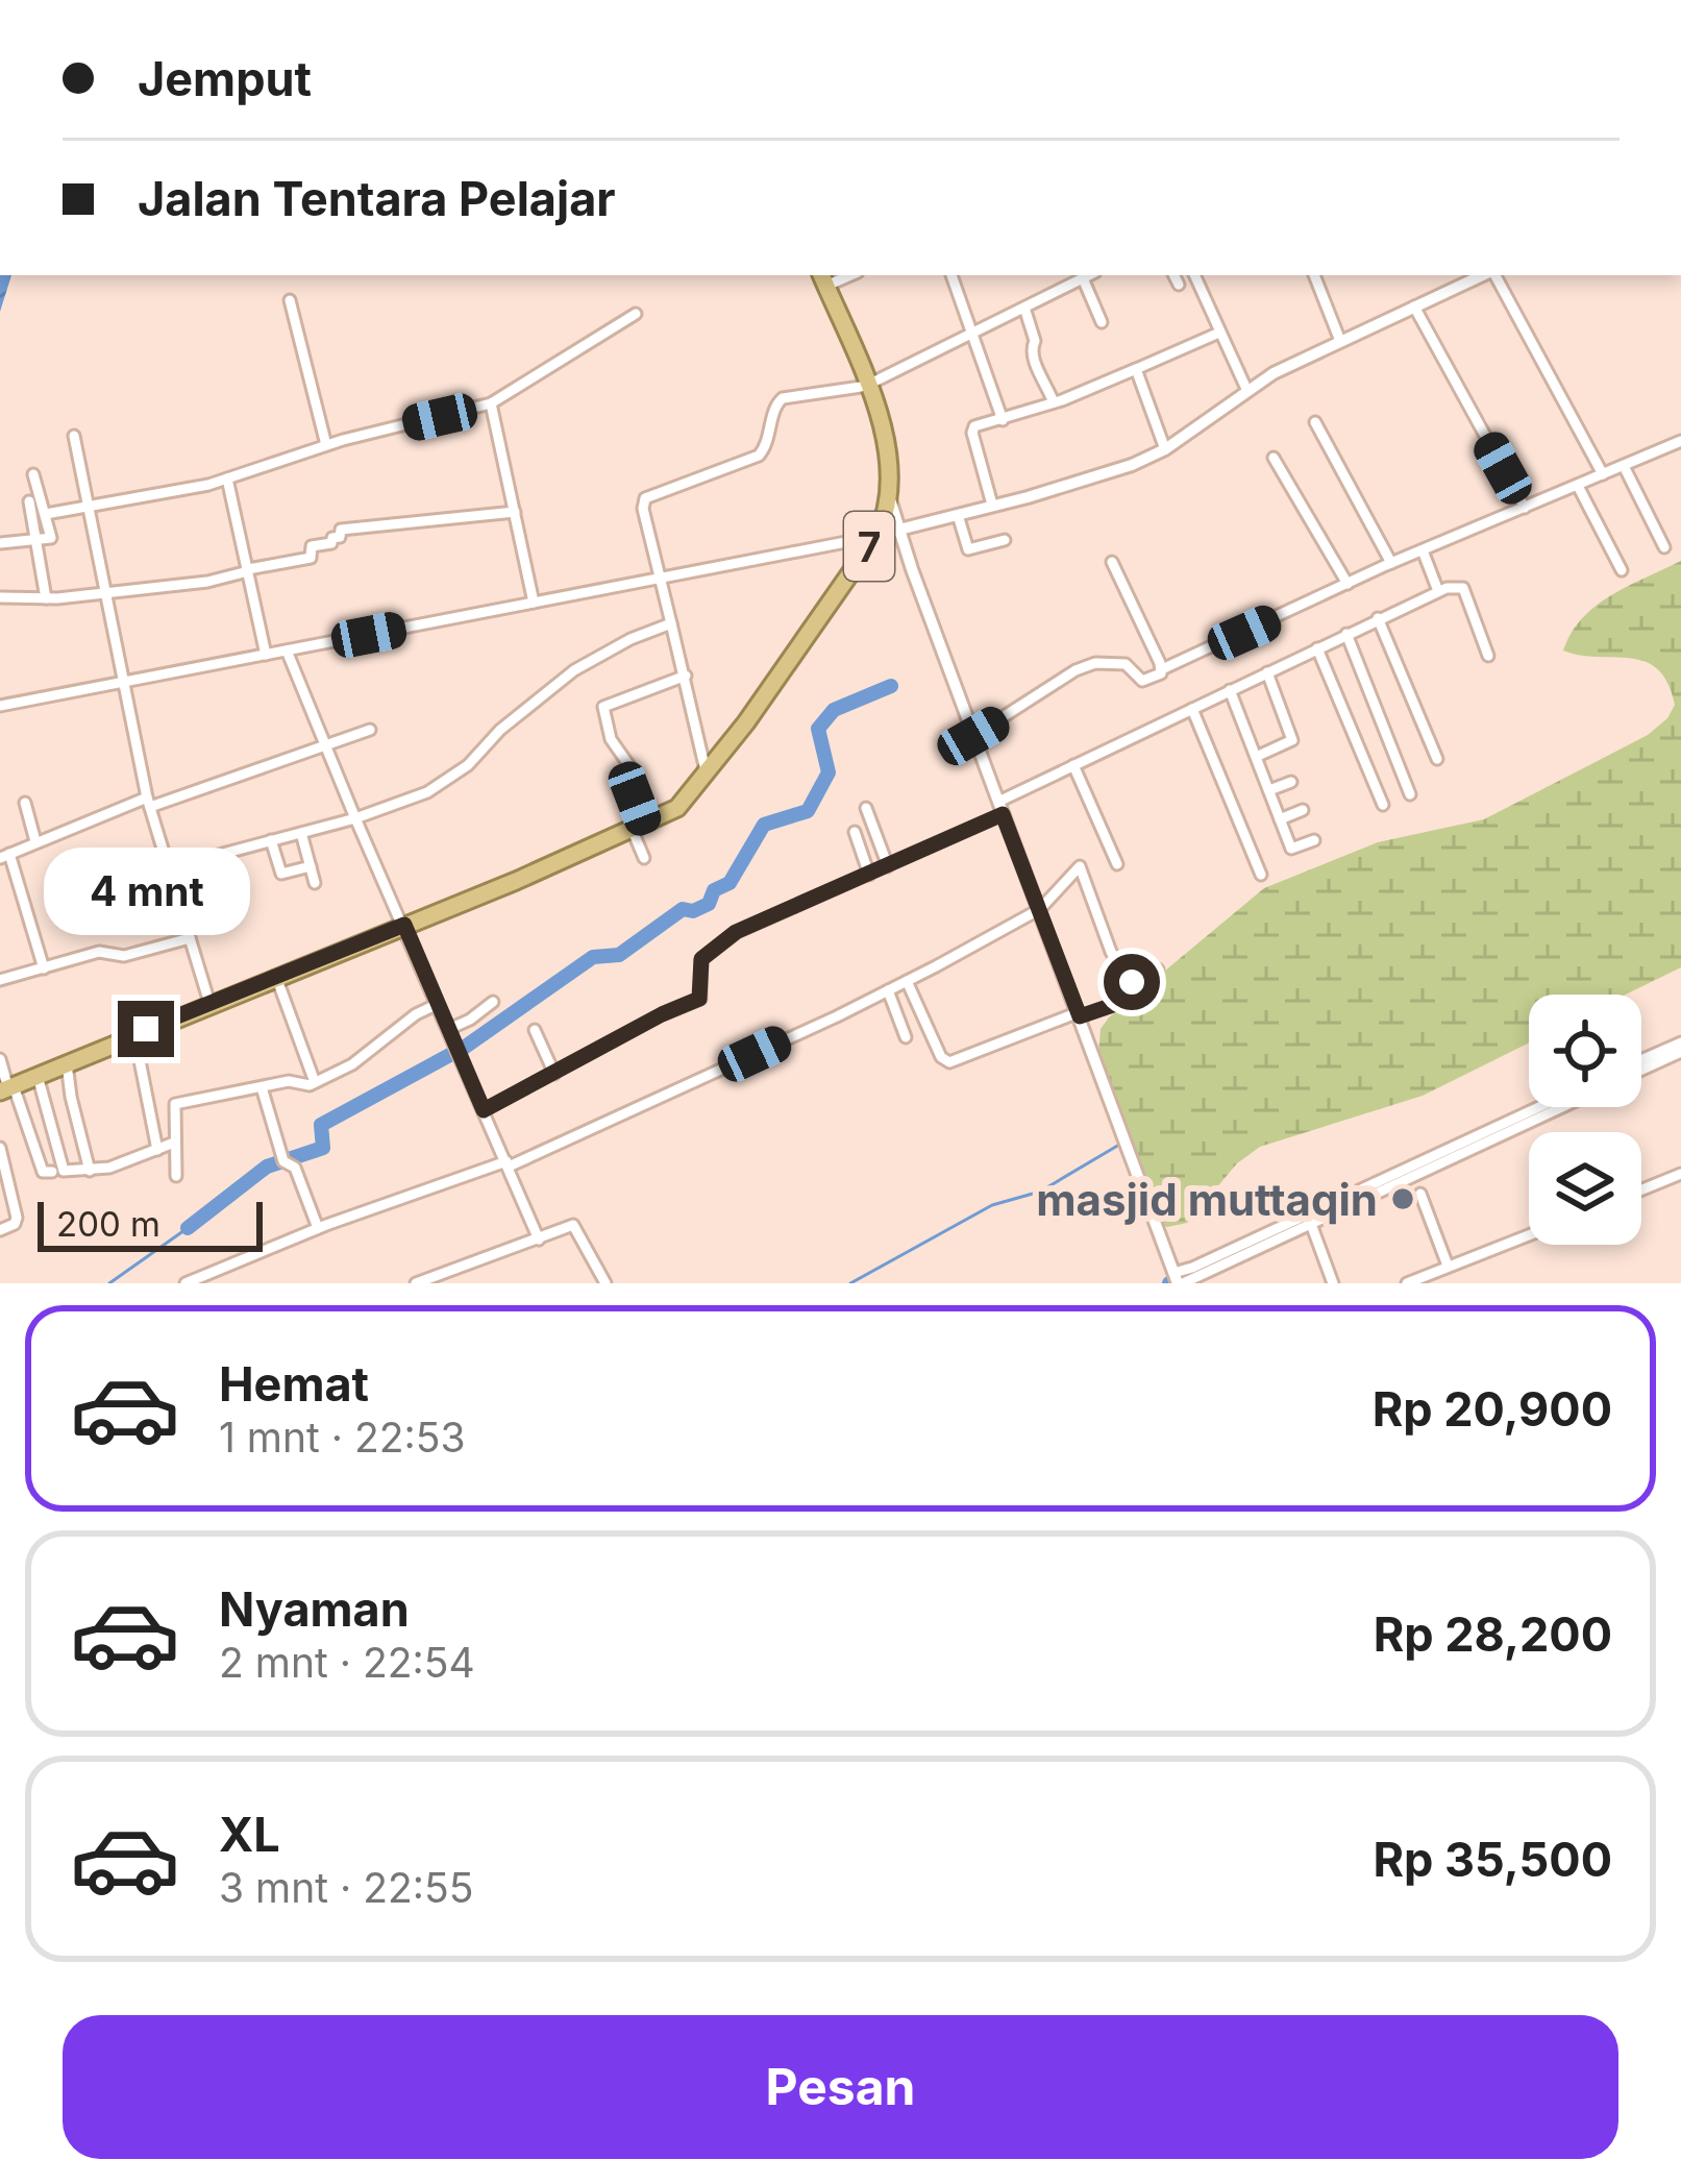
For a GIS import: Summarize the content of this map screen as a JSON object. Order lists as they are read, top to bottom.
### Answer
{
  "streets": {
    "highway": ["7"]
  },
  "places": ["masjid muttaqin"],
  "scale_bar": "200 m",
  "page": {
    "banner": ["Jemput", "Jalan Tentara Pelajar"],
    "bubble": "4 mnt",
    "scale": "200 m",
    "list": [
      {
        "name": "Hemat",
        "note": "1 mnt · 22:53",
        "value": "Rp 20,900"
      },
      {
        "name": "Nyaman",
        "note": "2 mnt · 22:54",
        "value": "Rp 28,200"
      },
      {
        "name": "XL",
        "note": "3 mnt · 22:55",
        "value": "Rp 35,500"
      }
    ],
    "buttons": "Pesan"
  }
}
